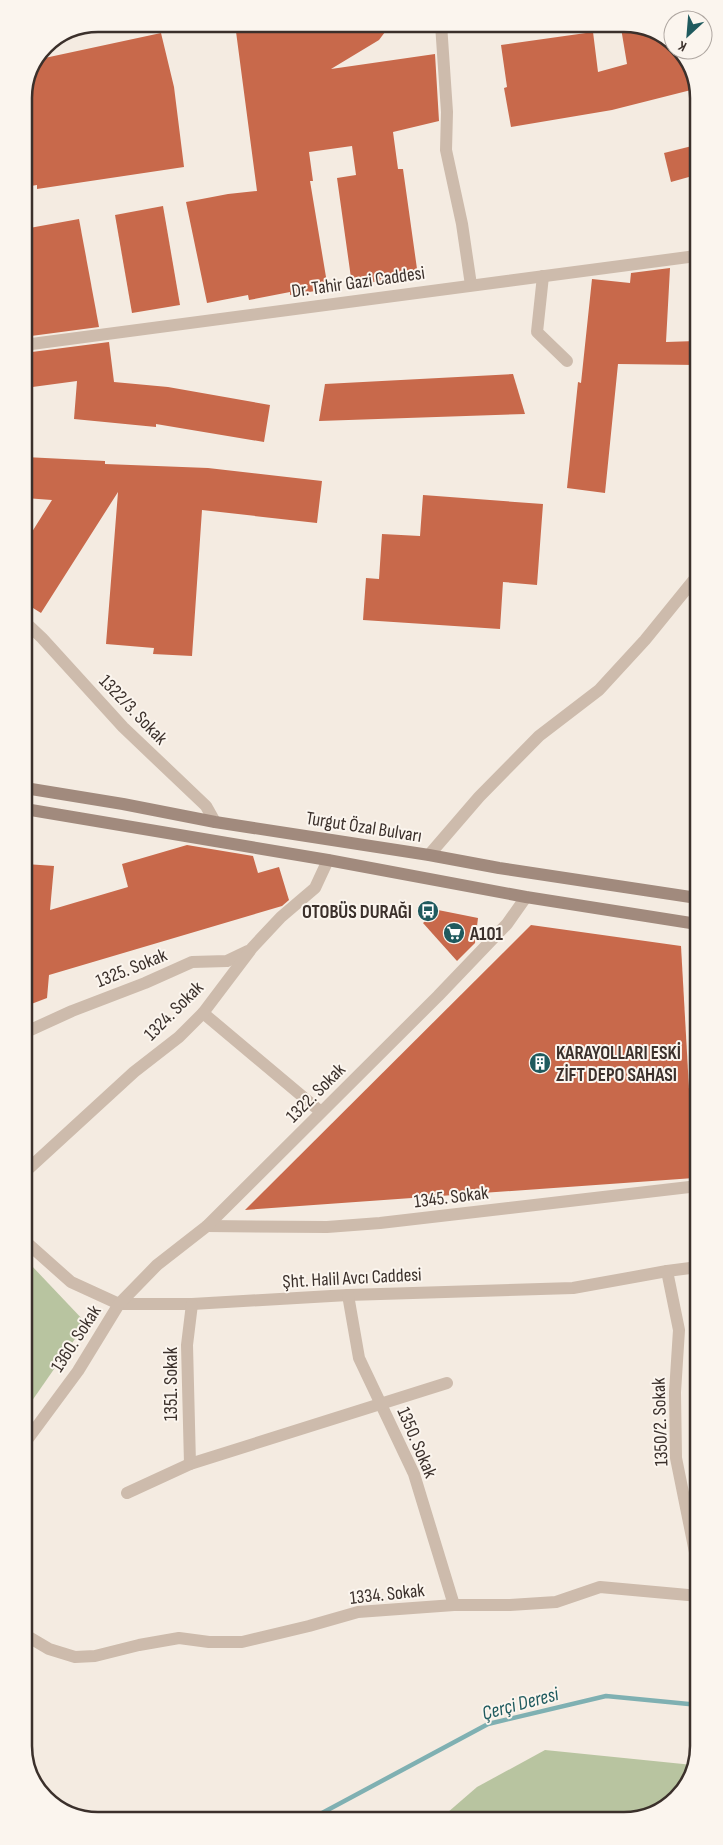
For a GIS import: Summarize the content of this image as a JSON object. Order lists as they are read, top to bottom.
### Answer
{
  "streets": {
    "main road": ["Turgut Özal Bulvarı"],
    "street": [
      "Dr. Tahir Gazi Caddesi",
      "1322/3. Sokak",
      "1325. Sokak",
      "1324. Sokak",
      "1322. Sokak",
      "1345. Sokak",
      "Şht. Halil Avcı Caddesi",
      "1360. Sokak",
      "1351. Sokak",
      "1350/2. Sokak",
      "1350. Sokak",
      "1334. Sokak"
    ]
  },
  "crossings": [
    ["1322/3. Sokak", "Turgut Özal Bulvarı"],
    ["1325. Sokak", "1324. Sokak"],
    ["1322. Sokak", "1345. Sokak"],
    ["1322. Sokak", "Şht. Halil Avcı Caddesi"],
    ["1322. Sokak", "1360. Sokak"],
    ["Şht. Halil Avcı Caddesi", "1360. Sokak"],
    ["Şht. Halil Avcı Caddesi", "1351. Sokak"],
    ["Şht. Halil Avcı Caddesi", "1350/2. Sokak"],
    ["Şht. Halil Avcı Caddesi", "1350. Sokak"],
    ["1350. Sokak", "1334. Sokak"]
  ],
  "water": ["Çerçi Deresi"],
  "places": {
    "bus stop": ["OTOBÜS DURAĞI"],
    "supermarket": ["A101"],
    "building": ["KARAYOLLARI ESKİ ZİFT DEPO SAHASI"]
  },
  "north": "bottom left"
}
